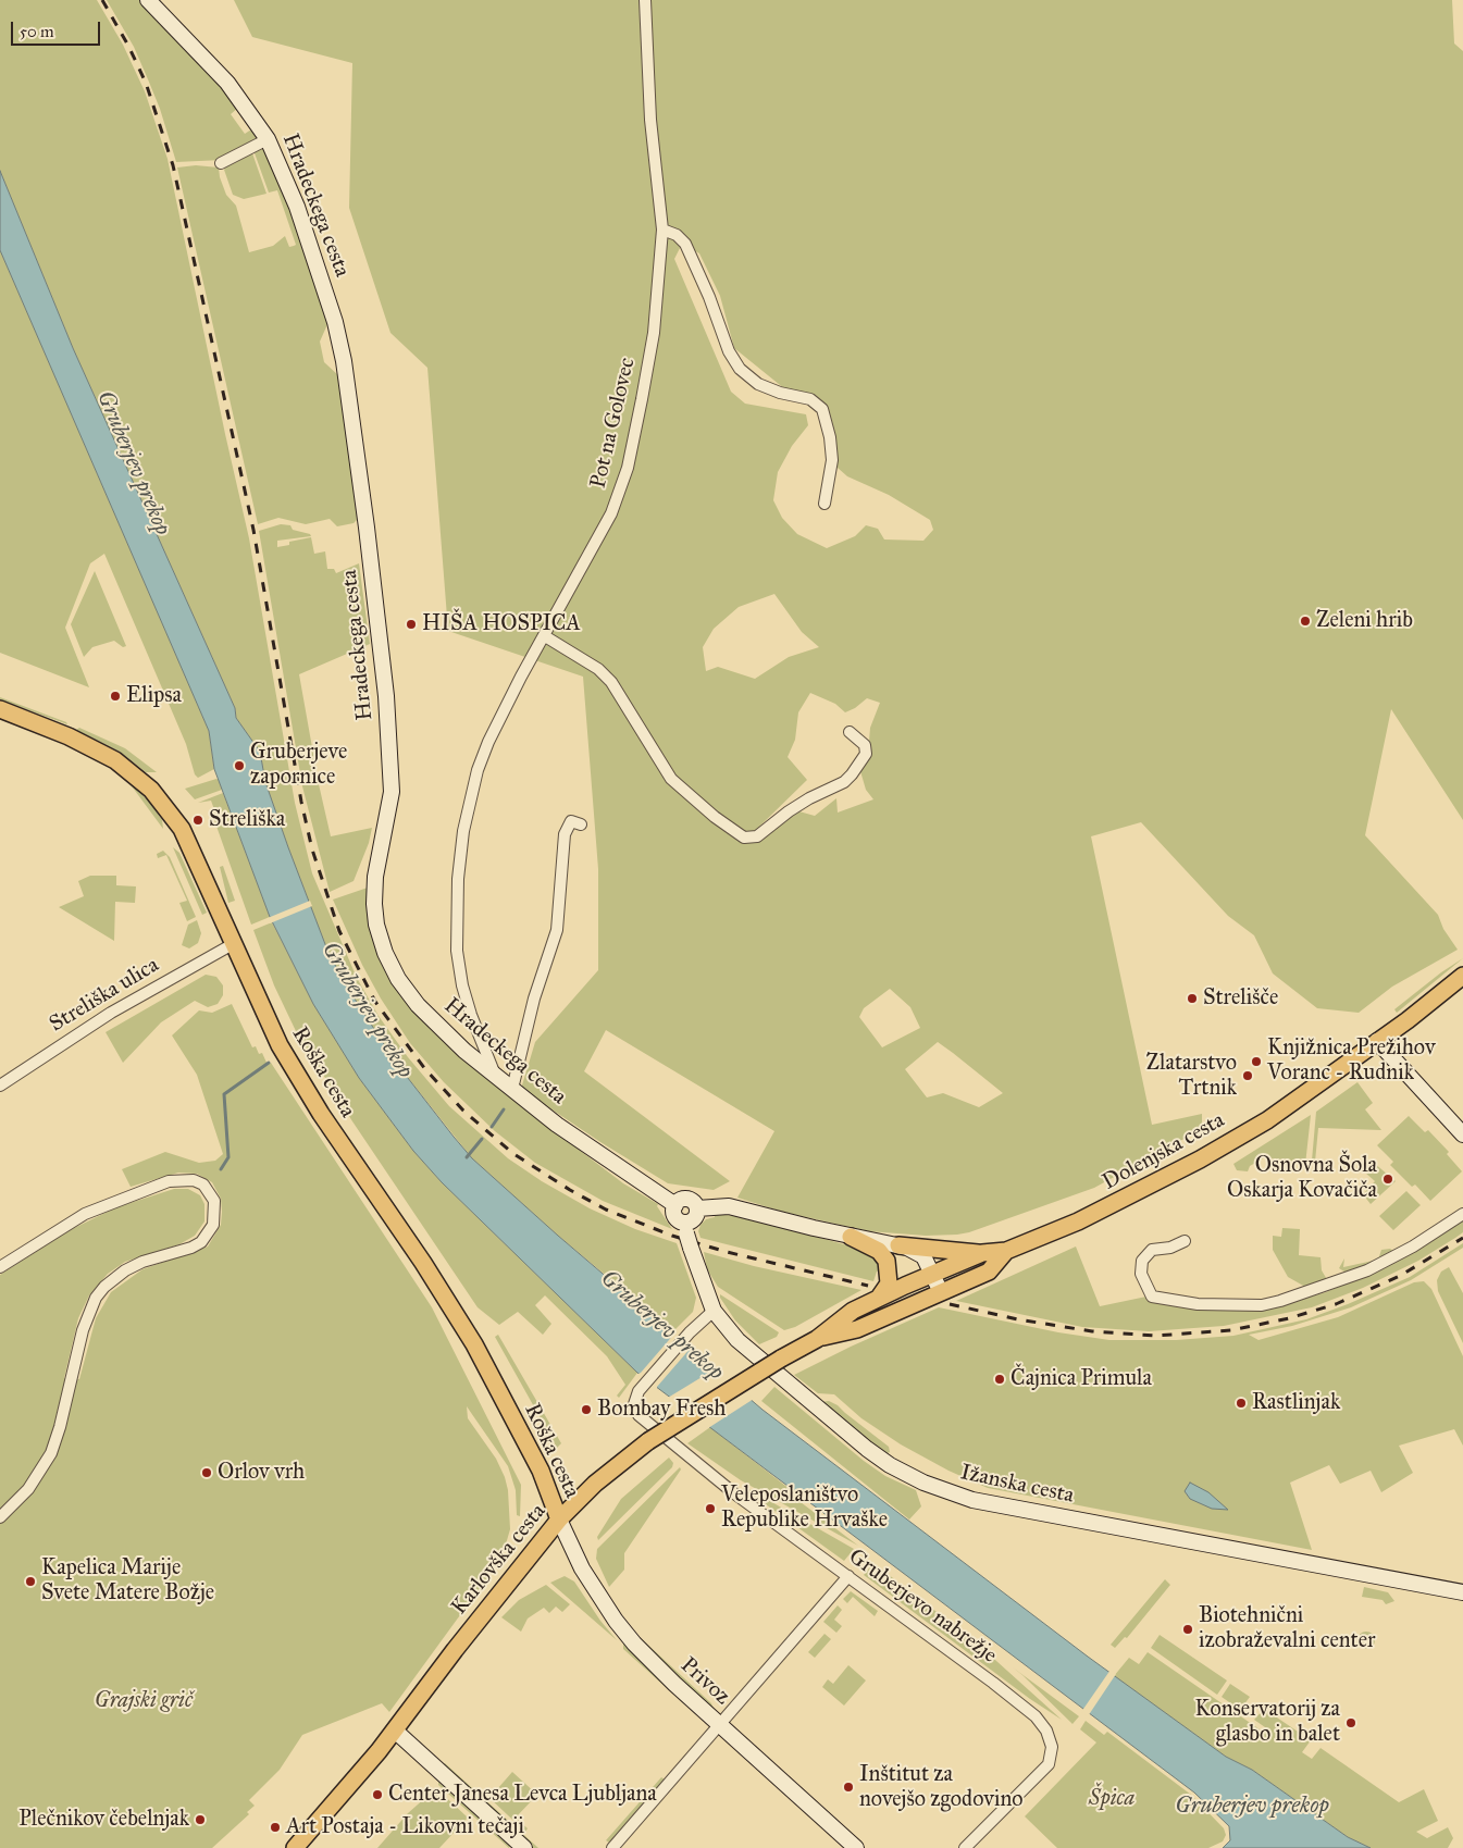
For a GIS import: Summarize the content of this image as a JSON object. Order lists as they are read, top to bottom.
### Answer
{
  "streets": {
    "main road": ["Roška cesta", "Dolenjska cesta", "Karlovška cesta"],
    "street": [
      "Hradeckega cesta",
      "Pot na Golovec",
      "Streliška ulica",
      "Ižanska cesta",
      "Gruberjevo nabrežje",
      "Privoz"
    ]
  },
  "crossings": [
    ["Hradeckega cesta", "Pot na Golovec"],
    ["Hradeckega cesta", "Ižanska cesta"],
    ["Streliška ulica", "Roška cesta"],
    ["Roška cesta", "Karlovška cesta"],
    ["Roška cesta", "Privoz"],
    ["Dolenjska cesta", "Karlovška cesta"],
    ["Ižanska cesta", "Gruberjevo nabrežje"],
    ["Karlovška cesta", "Privoz"]
  ],
  "water": ["Gruberjev prekop"],
  "parks": ["Grajski grič", "Špica"],
  "places": [
    "Zeleni hrib",
    "HIŠA HOSPICA",
    "Elipsa",
    "Gruberjeve zapornice",
    "Streliška",
    "Strelišče",
    "Knjižnica Prežihov Voranc - Rudnik",
    "Zlatarstvo Trtnik",
    "Osnovna Šola Oskarja Kovačiča",
    "Čajnica Primula",
    "Rastlinjak",
    "Bombay Fresh",
    "Orlov vrh",
    "Veleposlaništvo Republike Hrvaške",
    "Kapelica Marije Svete Matere Božje",
    "Biotehnični izobraževalni center",
    "Konservatorij za glasbo in balet",
    "Inštitut za novejšo zgodovino",
    "Center Janesa Levca Ljubljana",
    "Plečnikov čebelnjak",
    "Art Postaja - Likovni tečaji"
  ],
  "scale_bar": "50 m"
}
